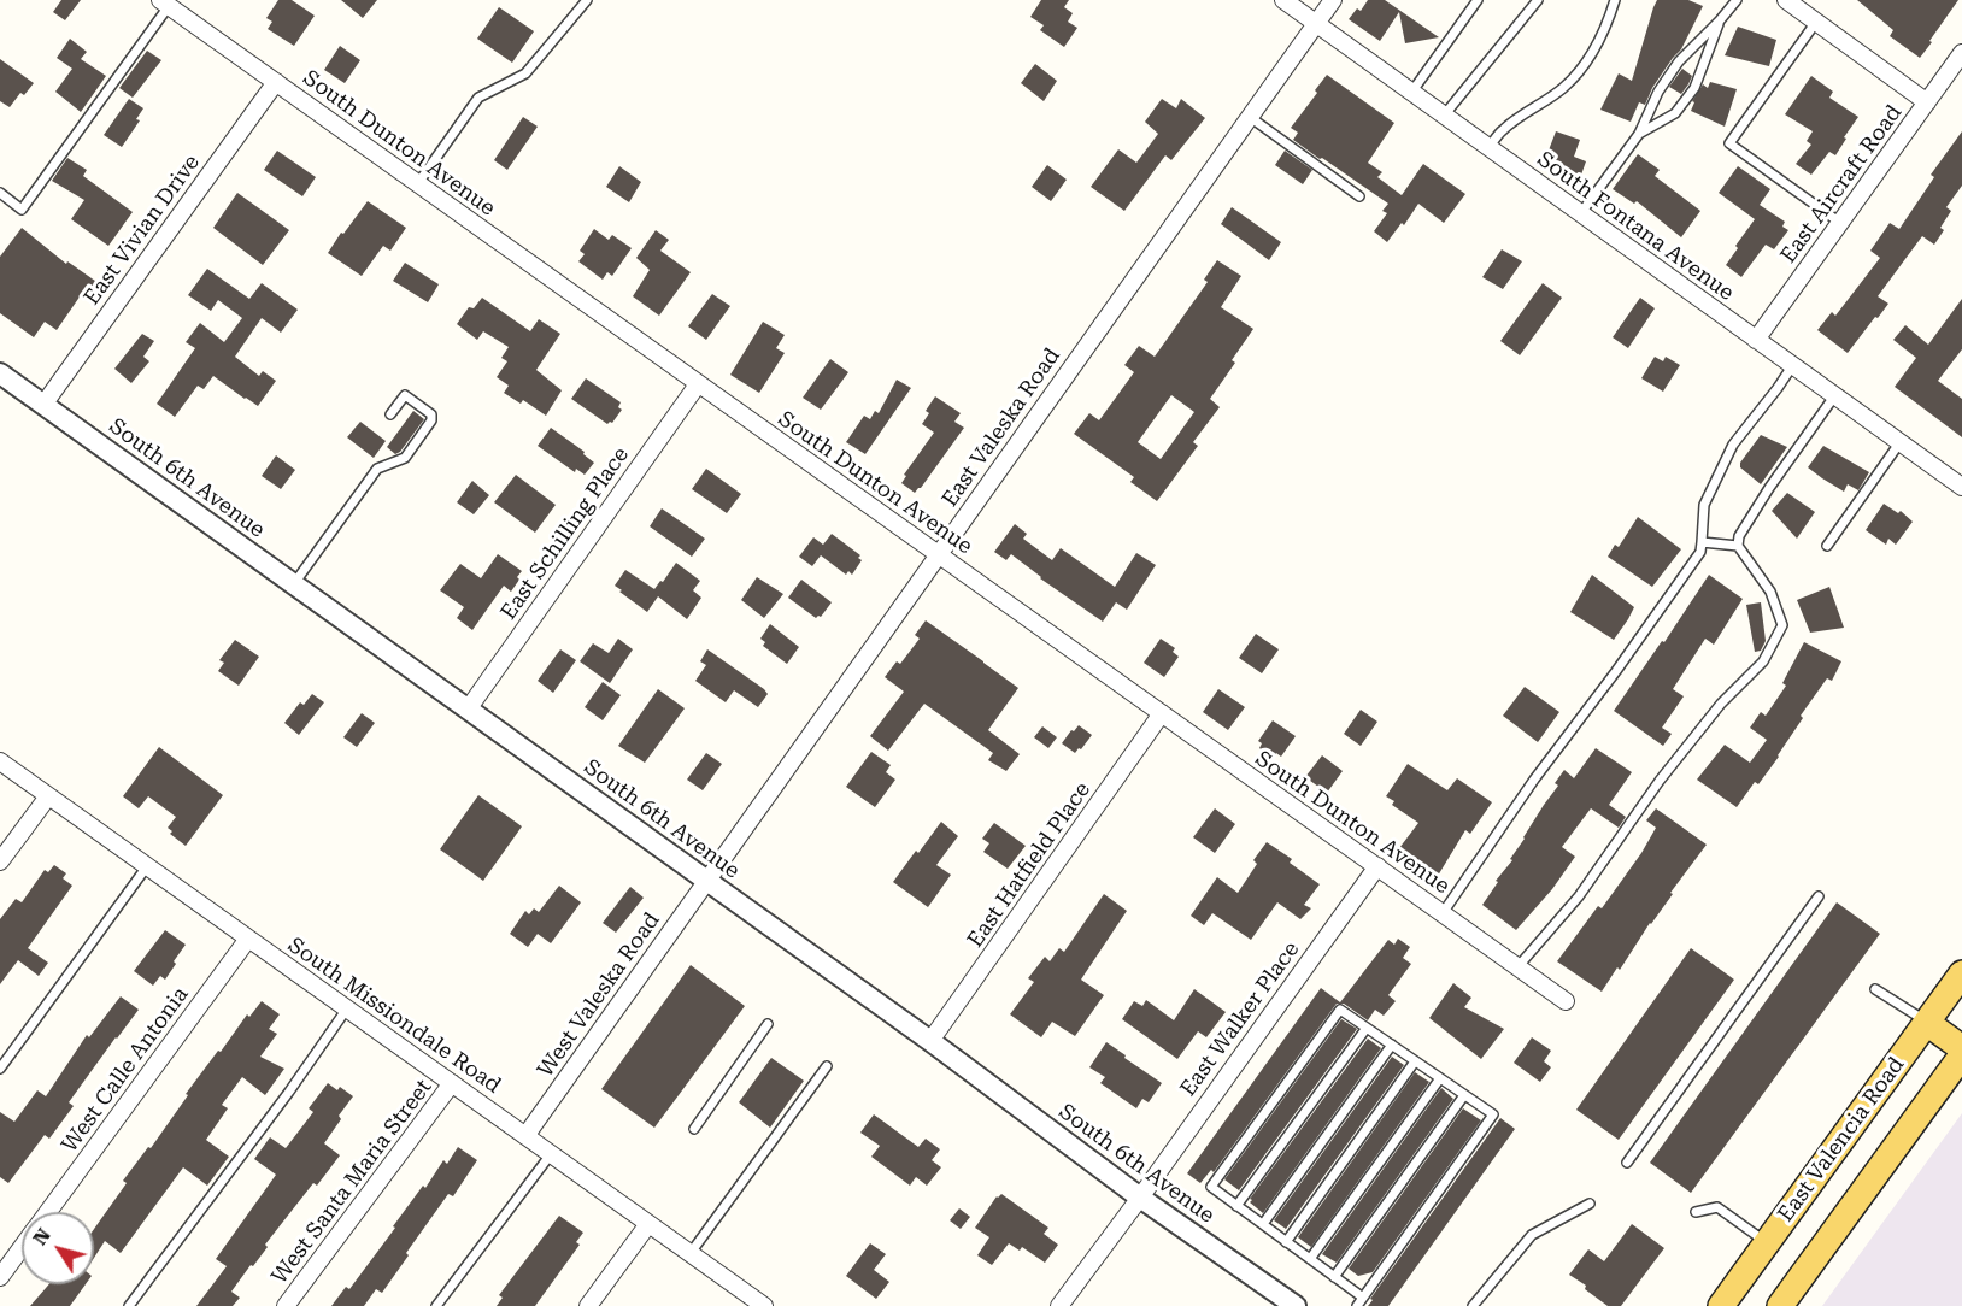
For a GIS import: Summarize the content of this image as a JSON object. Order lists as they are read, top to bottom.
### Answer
{
  "streets": {
    "main road": ["East Valencia Road"],
    "street": [
      "South Dunton Avenue",
      "East Aircraft Road",
      "South Fontana Avenue",
      "East Vivian Drive",
      "East Valeska Road",
      "South 6th Avenue",
      "East Schilling Place",
      "East Hatfield Place",
      "West Valeska Road",
      "South Missiondale Road",
      "East Walker Place",
      "West Calle Antonia",
      "West Santa Maria Street"
    ]
  },
  "crossings": [
    ["South Dunton Avenue", "East Vivian Drive"],
    ["South Dunton Avenue", "East Valeska Road"],
    ["South Dunton Avenue", "East Schilling Place"],
    ["South Dunton Avenue", "East Hatfield Place"],
    ["South Dunton Avenue", "East Walker Place"],
    ["East Aircraft Road", "South Fontana Avenue"],
    ["South Fontana Avenue", "East Valeska Road"],
    ["East Vivian Drive", "South 6th Avenue"],
    ["East Valeska Road", "South 6th Avenue"],
    ["East Valeska Road", "West Valeska Road"],
    ["South 6th Avenue", "East Schilling Place"],
    ["South 6th Avenue", "East Hatfield Place"],
    ["South 6th Avenue", "West Valeska Road"],
    ["South 6th Avenue", "East Walker Place"],
    ["West Valeska Road", "South Missiondale Road"],
    ["South Missiondale Road", "West Calle Antonia"],
    ["South Missiondale Road", "West Santa Maria Street"]
  ],
  "north": "top left"
}
